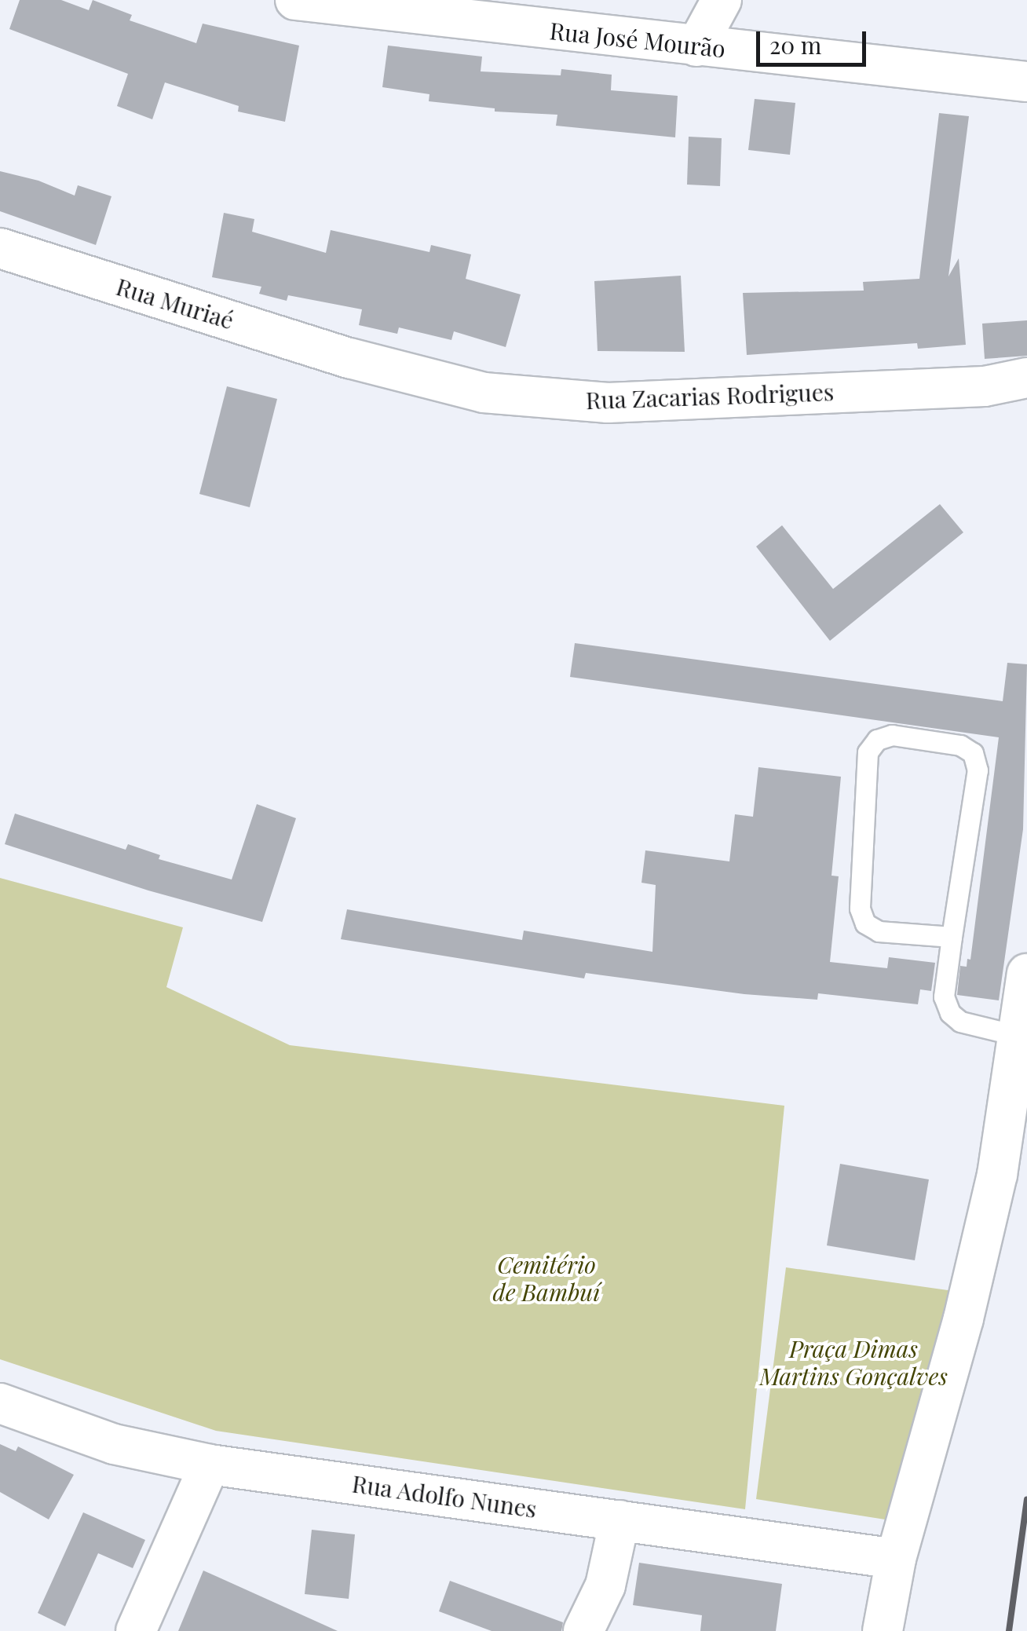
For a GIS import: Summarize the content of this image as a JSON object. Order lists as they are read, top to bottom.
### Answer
{
  "streets": {
    "street": [
      "Rua José Mourão",
      "Rua Muriaé",
      "Rua Zacarias Rodrigues",
      "Rua Adolfo Nunes"
    ]
  },
  "crossings": [
    ["Rua Muriaé", "Rua Zacarias Rodrigues"]
  ],
  "parks": ["Cemitério de Bambuí", "Praça Dimas Martins Gonçalves"],
  "scale_bar": "20 m"
}
